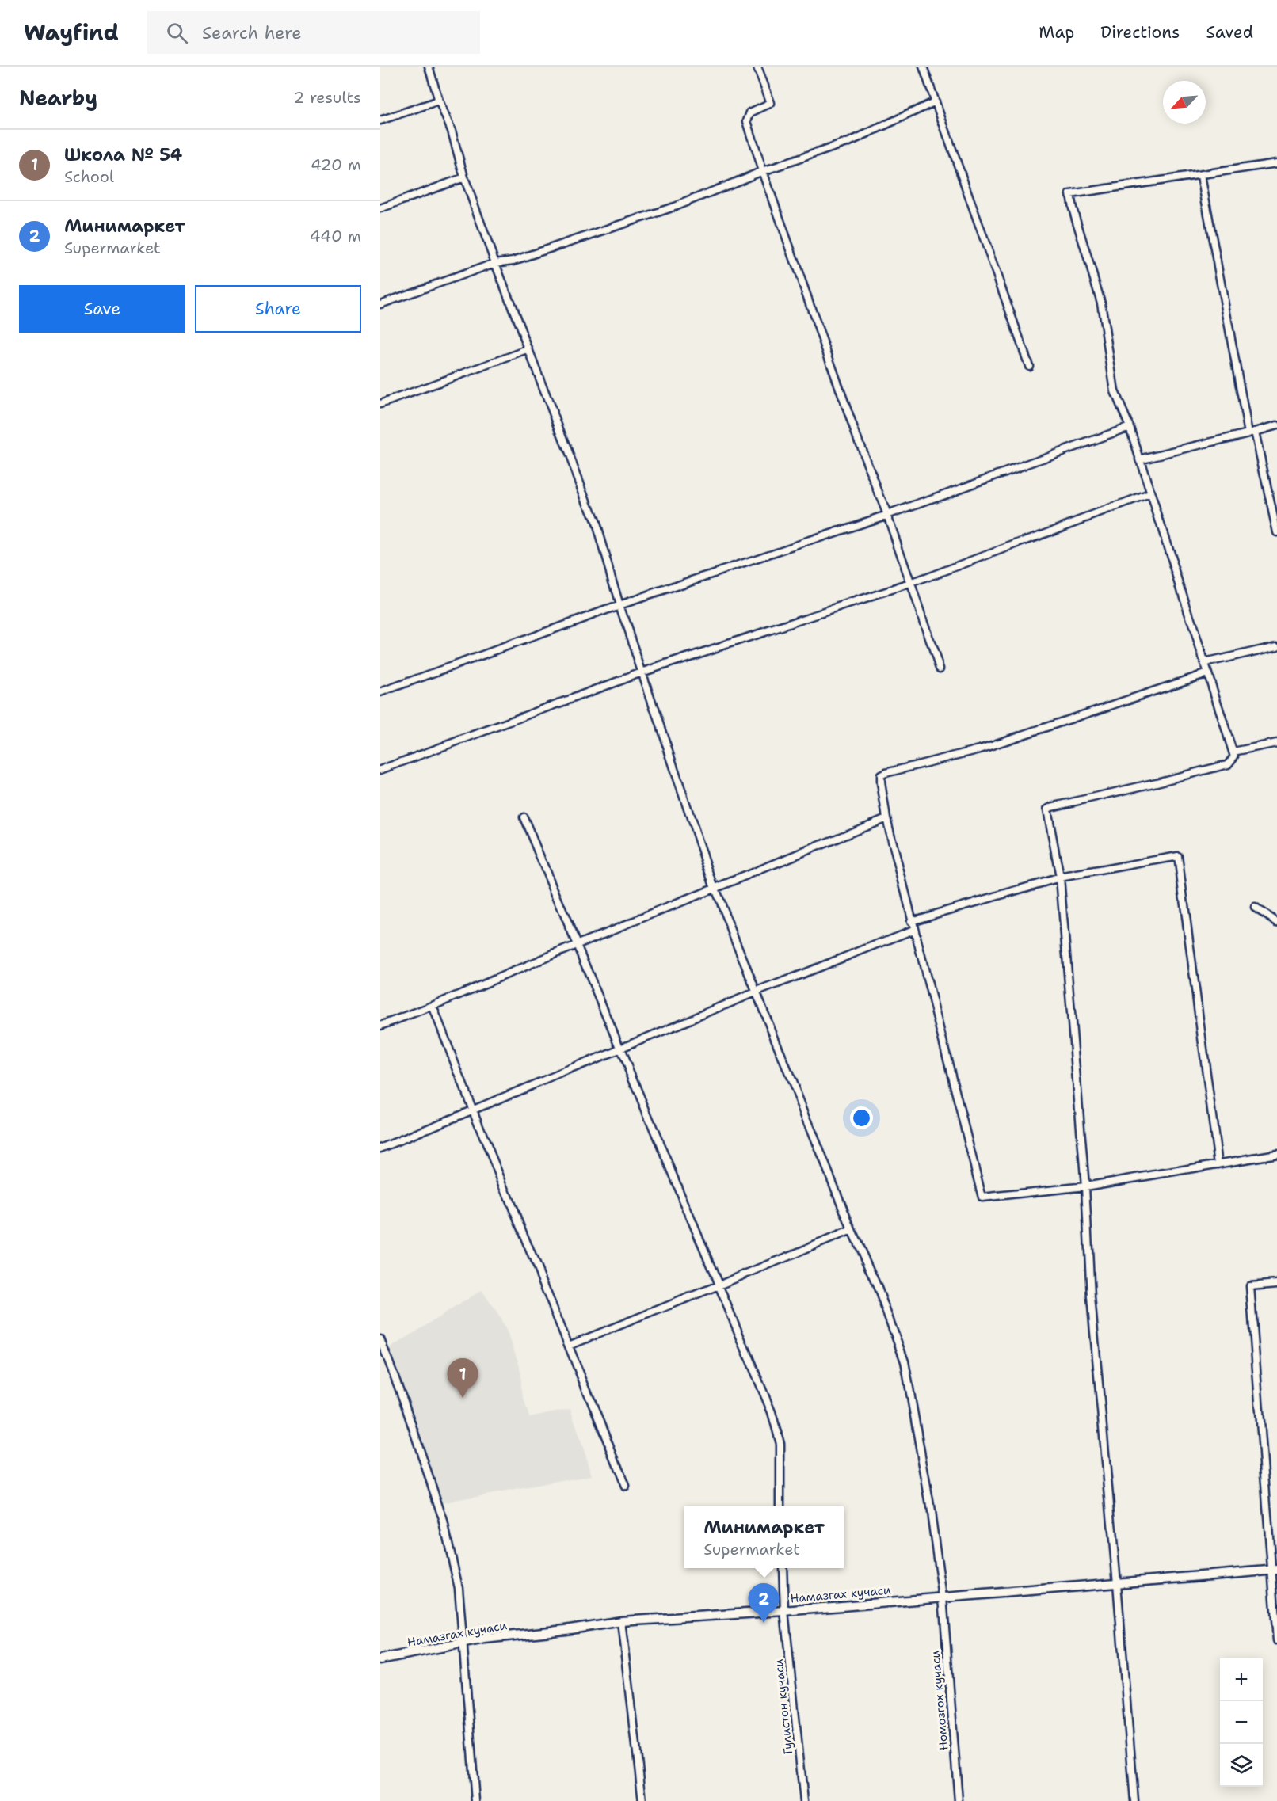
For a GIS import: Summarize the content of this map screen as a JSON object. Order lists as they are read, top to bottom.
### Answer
{
  "streets": {
    "street": ["Намазгах кучаси", "Номозгох кучаси", "Гулистон кучаси"]
  },
  "crossings": [
    ["Намазгах кучаси", "Номозгох кучаси"],
    ["Намазгах кучаси", "Гулистон кучаси"]
  ],
  "north": "bottom left",
  "page": {
    "header": "Wayfind",
    "search": "Search here",
    "nav": ["Map", "Directions", "Saved"],
    "heading": ["Nearby", "2 results"],
    "list": [
      {
        "mark": "1",
        "name": "Школа № 54",
        "note": "School",
        "value": "420 m"
      },
      {
        "mark": "2",
        "name": "Минимаркет",
        "note": "Supermarket",
        "value": "440 m"
      }
    ],
    "buttons": ["Save", "Share"],
    "pins": ["1", "2"],
    "popup": ["Минимаркет", "Supermarket"],
    "map_buttons": ["+", "−"]
  }
}
